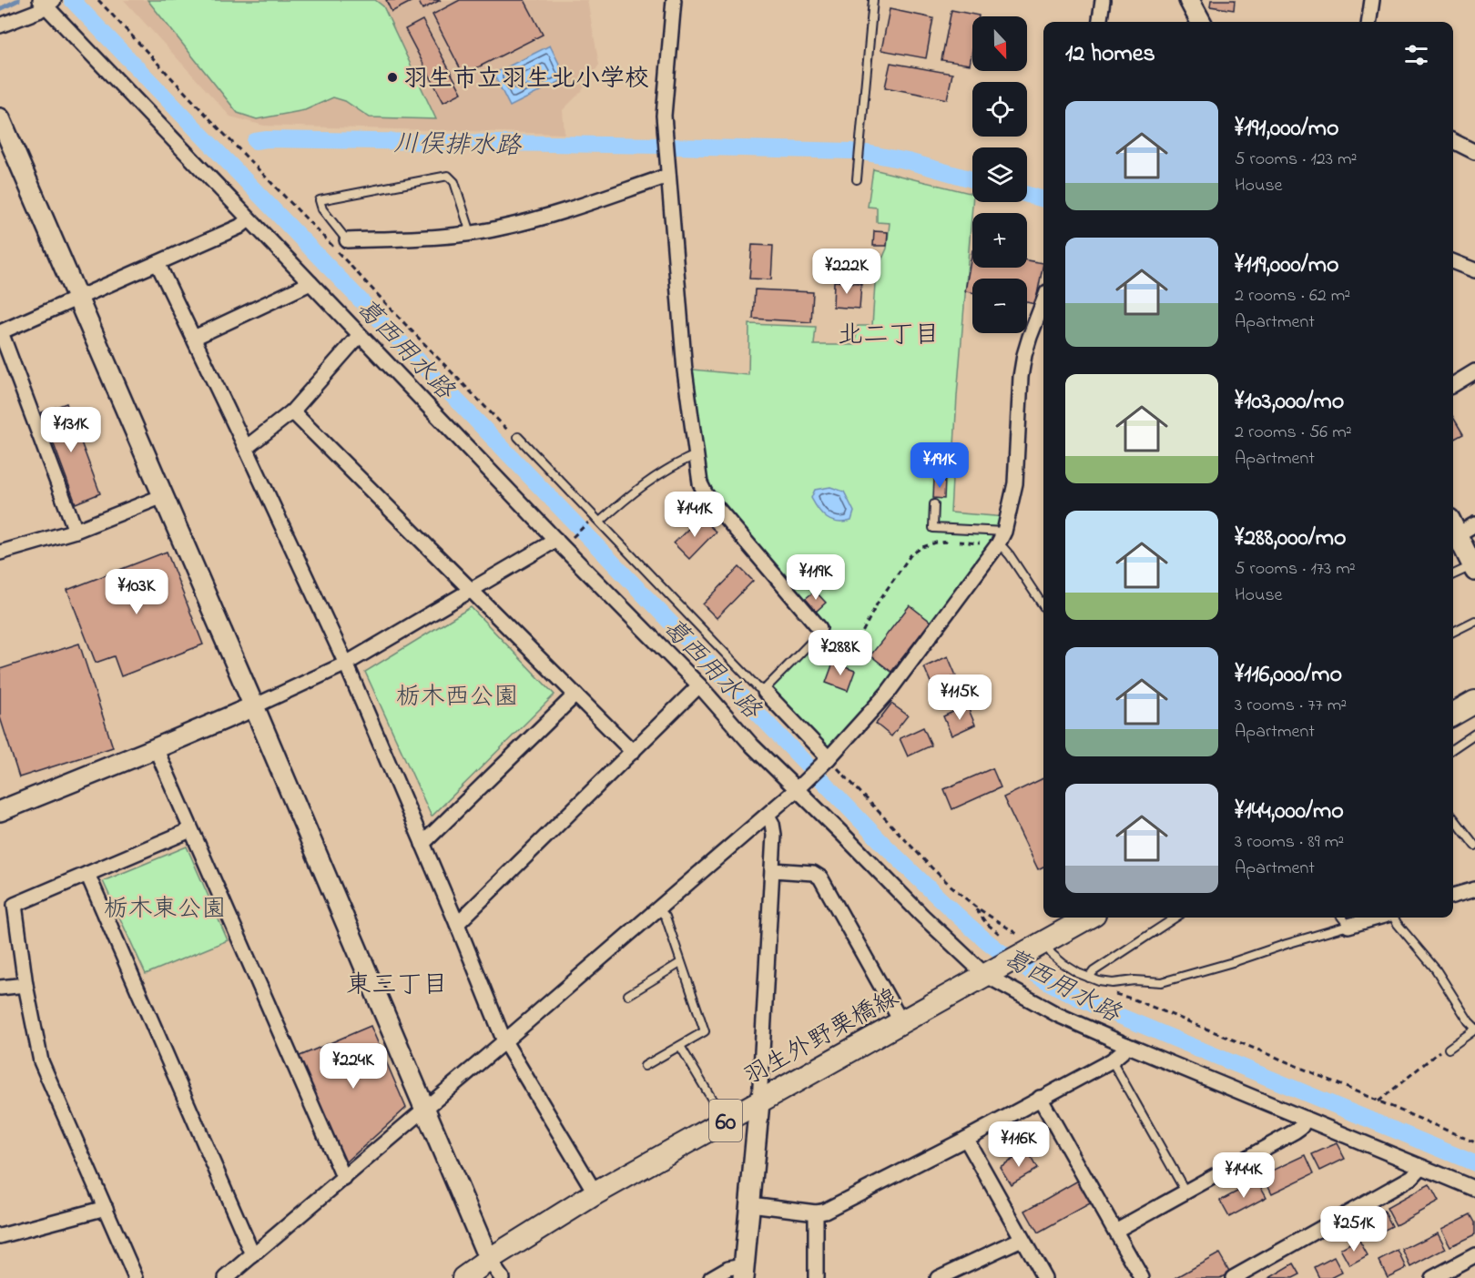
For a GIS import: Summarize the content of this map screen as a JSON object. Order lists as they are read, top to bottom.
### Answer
{
  "streets": {
    "main road": ["羽生外野栗橋線", "60"]
  },
  "districts": ["北二丁目", "東三丁目"],
  "water": ["川俣排水路", "葛西用水路"],
  "parks": ["栃木西公園", "栃木東公園"],
  "places": ["羽生市立羽生北小学校"],
  "north": "bottom",
  "page": {
    "map_buttons": ["+", "−"],
    "heading": "12 homes",
    "list": [
      {
        "name": "¥191,000/mo",
        "note": "5 rooms · 123 m² · House"
      },
      {
        "name": "¥119,000/mo",
        "note": "2 rooms · 62 m² · Apartment"
      },
      {
        "name": "¥103,000/mo",
        "note": "2 rooms · 56 m² · Apartment"
      },
      {
        "name": "¥288,000/mo",
        "note": "5 rooms · 173 m² · House"
      },
      {
        "name": "¥116,000/mo",
        "note": "3 rooms · 77 m² · Apartment"
      },
      {
        "name": "¥144,000/mo",
        "note": "3 rooms · 89 m² · Apartment"
      }
    ],
    "price": [
      "¥222K",
      "¥131K",
      "¥191K",
      "¥141K",
      "¥119K",
      "¥103K",
      "¥288K",
      "¥115K",
      "¥224K",
      "¥116K",
      "¥144K",
      "¥251K"
    ]
  }
}
